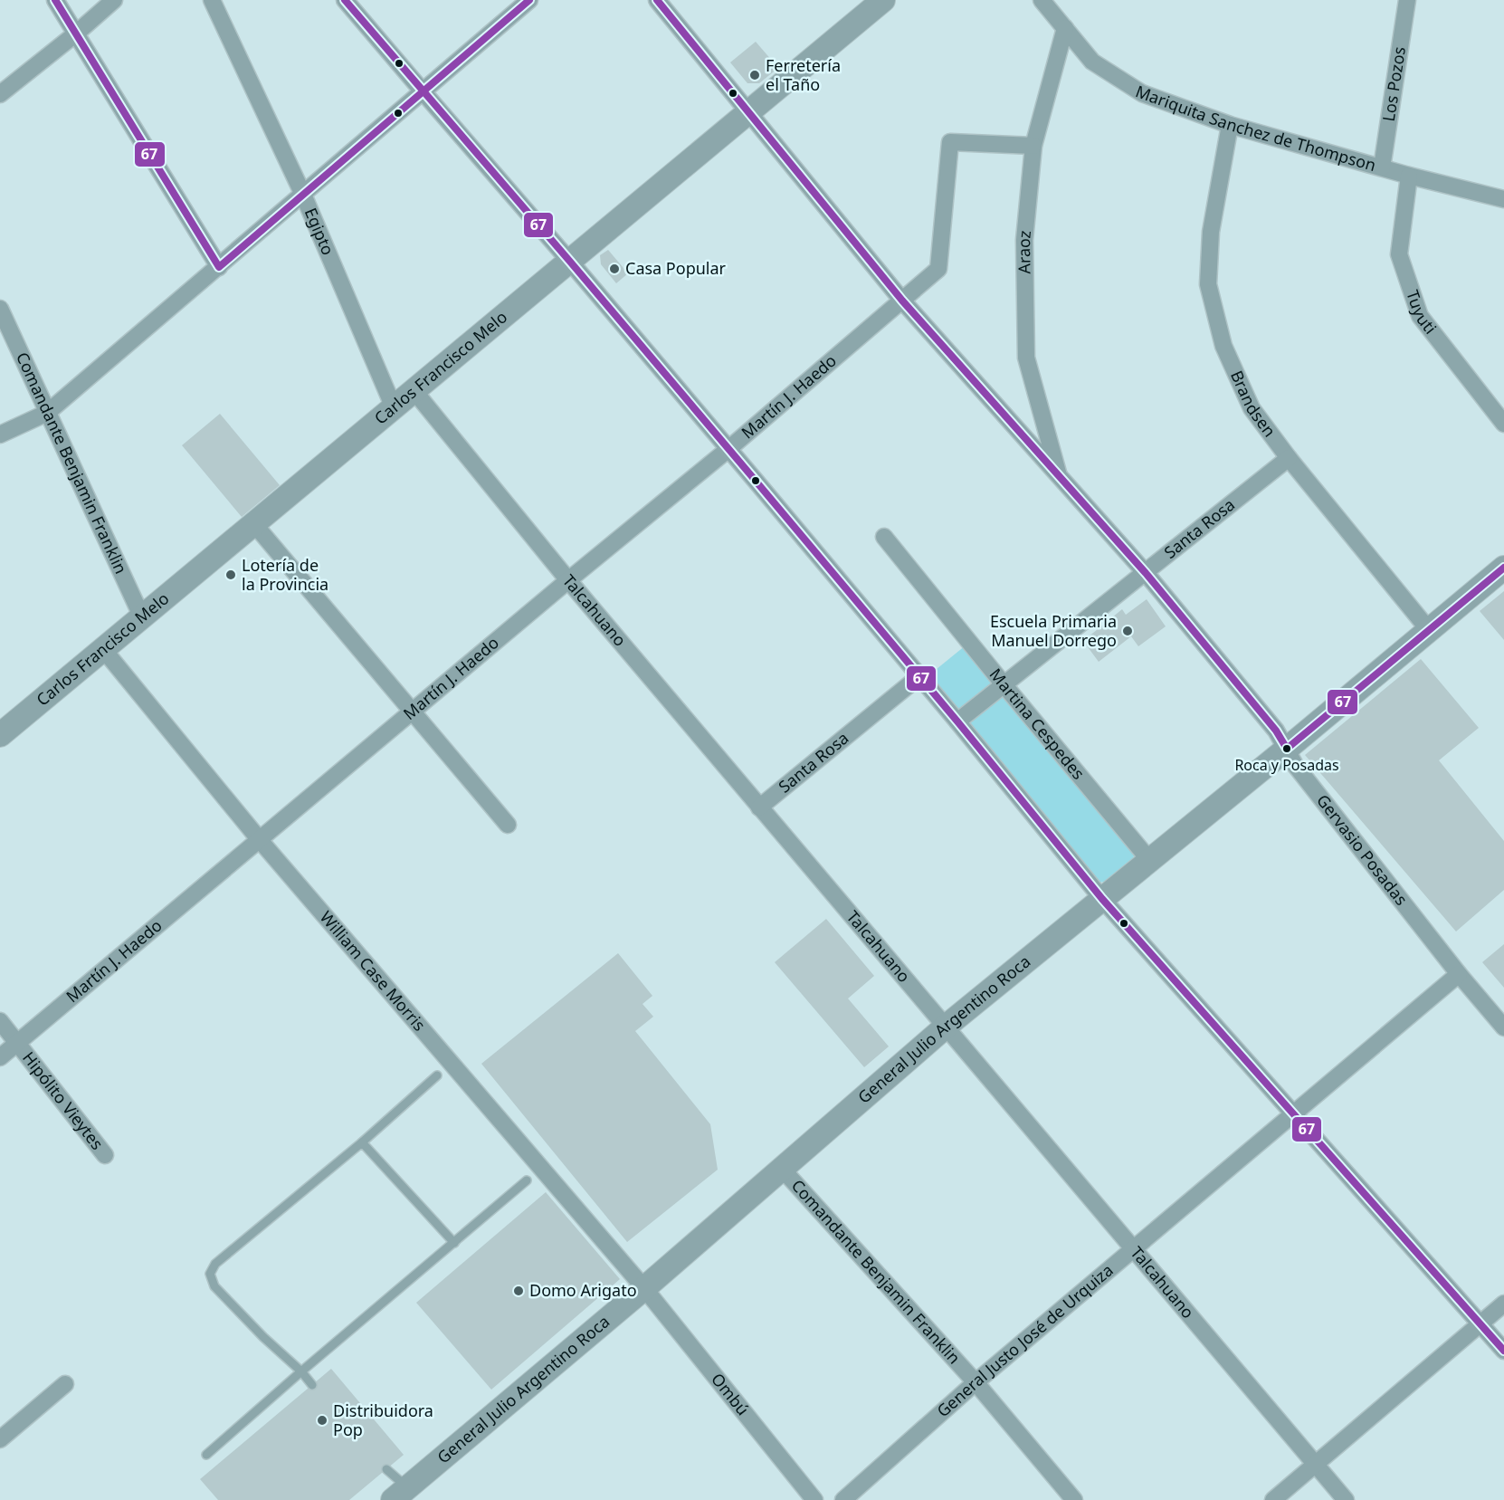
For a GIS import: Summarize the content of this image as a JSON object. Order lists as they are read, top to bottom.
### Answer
{
  "streets": {
    "street": [
      "Los Pozos",
      "Mariquita Sanchez de Thompson",
      "Egipto",
      "Araoz",
      "Tuyuti",
      "Carlos Francisco Melo",
      "Martín J. Haedo",
      "Brandsen",
      "Comandante Benjamin Franklin",
      "Santa Rosa",
      "Talcahuano",
      "Martina Cespedes",
      "Gervasio Posadas",
      "William Case Morris",
      "General Julio Argentino Roca",
      "Hipólito Vieytes",
      "General Justo José de Urquiza",
      "Ombú"
    ]
  },
  "crossings": [
    ["Los Pozos", "Mariquita Sanchez de Thompson"],
    ["Mariquita Sanchez de Thompson", "Araoz"],
    ["Mariquita Sanchez de Thompson", "Tuyuti"],
    ["Mariquita Sanchez de Thompson", "Brandsen"],
    ["Egipto", "Carlos Francisco Melo"],
    ["Araoz", "Gervasio Posadas"],
    ["Carlos Francisco Melo", "Comandante Benjamin Franklin"],
    ["Carlos Francisco Melo", "Talcahuano"],
    ["Carlos Francisco Melo", "Gervasio Posadas"],
    ["Carlos Francisco Melo", "William Case Morris"],
    ["Martín J. Haedo", "Talcahuano"],
    ["Martín J. Haedo", "Gervasio Posadas"],
    ["Martín J. Haedo", "William Case Morris"],
    ["Martín J. Haedo", "Hipólito Vieytes"],
    ["Brandsen", "Santa Rosa"],
    ["Brandsen", "General Julio Argentino Roca"],
    ["Comandante Benjamin Franklin", "General Julio Argentino Roca"],
    ["Comandante Benjamin Franklin", "General Justo José de Urquiza"],
    ["Santa Rosa", "Talcahuano"],
    ["Santa Rosa", "Martina Cespedes"],
    ["Santa Rosa", "Gervasio Posadas"],
    ["Talcahuano", "General Julio Argentino Roca"],
    ["Talcahuano", "General Justo José de Urquiza"],
    ["Martina Cespedes", "General Julio Argentino Roca"],
    ["Gervasio Posadas", "General Julio Argentino Roca"],
    ["Gervasio Posadas", "General Justo José de Urquiza"],
    ["William Case Morris", "General Julio Argentino Roca"],
    ["William Case Morris", "Ombú"],
    ["General Julio Argentino Roca", "Ombú"]
  ],
  "places": [
    "Ferretería el Taño",
    "Casa Popular",
    "Lotería de la Provincia",
    "Escuela Primaria Manuel Dorrego",
    "Roca y Posadas",
    "Domo Arigato",
    "Distribuidora Pop"
  ],
  "lines": ["transit line 67"]
}
